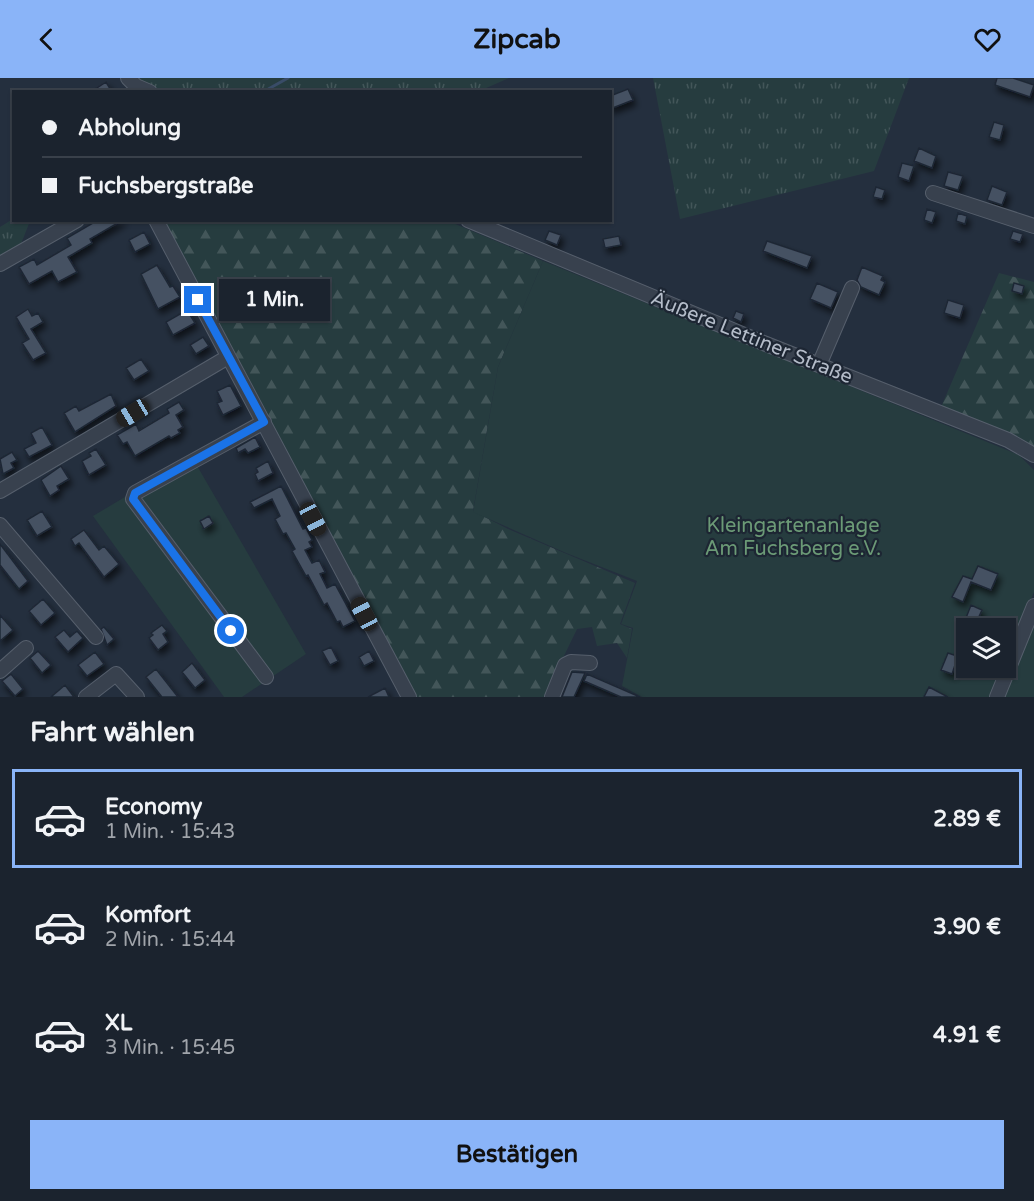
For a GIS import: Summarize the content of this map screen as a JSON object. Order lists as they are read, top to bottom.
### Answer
{
  "streets": {
    "street": ["Äußere Lettiner Straße"]
  },
  "parks": ["Kleingartenanlage Am Fuchsberg e.V."],
  "page": {
    "header": "Zipcab",
    "banner": ["Abholung", "Fuchsbergstraße"],
    "bubble": "1 Min.",
    "heading": "Fahrt wählen",
    "list": [
      {
        "name": "Economy",
        "note": "1 Min. · 15:43",
        "value": "2.89 €"
      },
      {
        "name": "Komfort",
        "note": "2 Min. · 15:44",
        "value": "3.90 €"
      },
      {
        "name": "XL",
        "note": "3 Min. · 15:45",
        "value": "4.91 €"
      }
    ],
    "buttons": "Bestätigen"
  }
}
